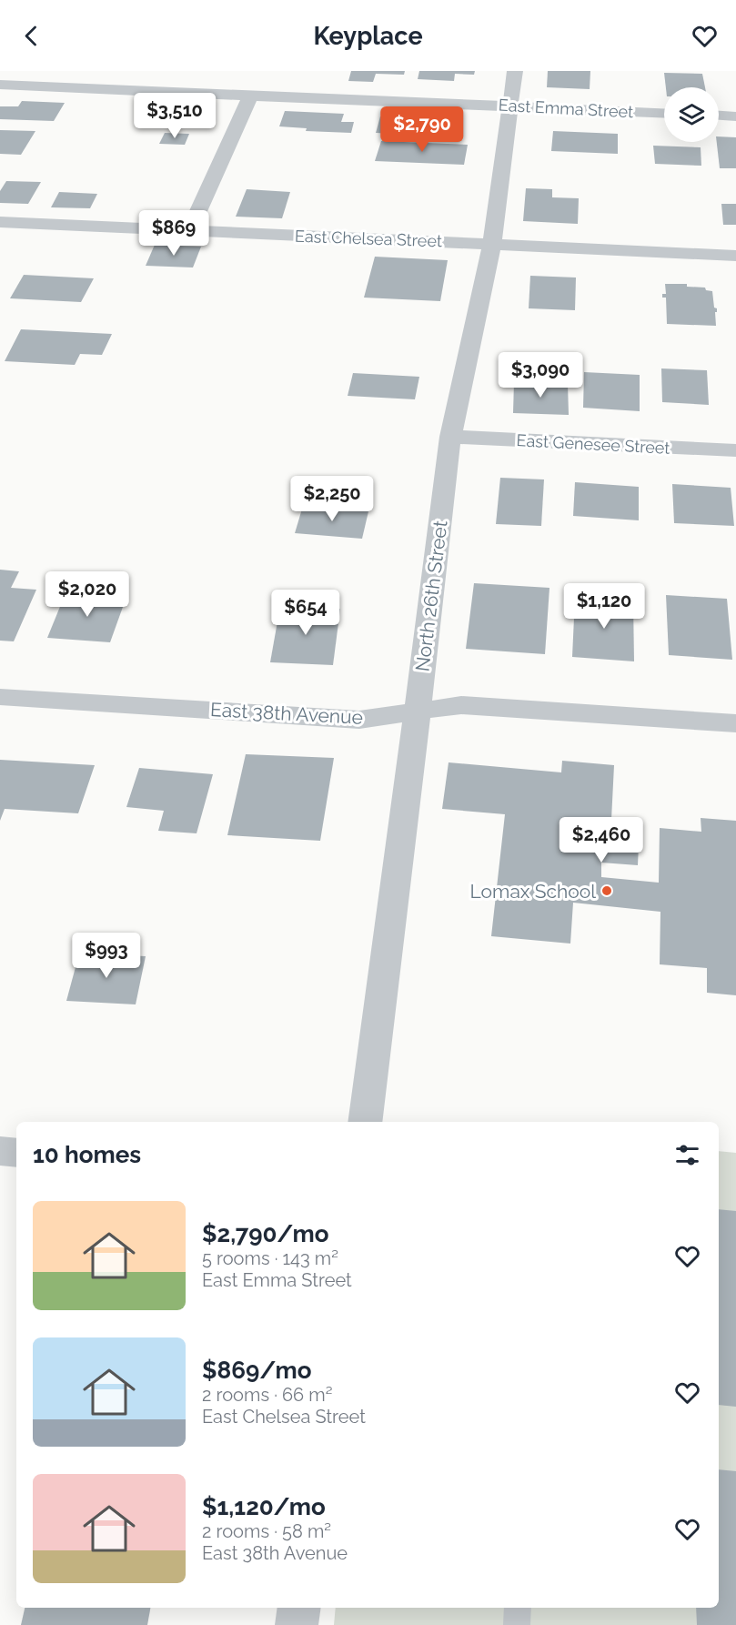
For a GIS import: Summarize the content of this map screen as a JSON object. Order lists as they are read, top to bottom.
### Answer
{
  "streets": {
    "street": [
      "East Emma Street",
      "East Chelsea Street",
      "East Genesee Street",
      "North 26th Street",
      "East 38th Avenue"
    ]
  },
  "crossings": [
    ["East Emma Street", "North 26th Street"],
    ["East Chelsea Street", "North 26th Street"],
    ["East Genesee Street", "North 26th Street"],
    ["North 26th Street", "East 38th Avenue"]
  ],
  "places": ["Lomax School"],
  "page": {
    "header": "Keyplace",
    "price": [
      "$3,510",
      "$2,790",
      "$869",
      "$3,090",
      "$2,250",
      "$2,020",
      "$1,120",
      "$654",
      "$2,460",
      "$993"
    ],
    "heading": "10 homes",
    "list": [
      {
        "name": "$2,790/mo",
        "note": "5 rooms · 143 m² · East Emma Street"
      },
      {
        "name": "$869/mo",
        "note": "2 rooms · 66 m² · East Chelsea Street"
      },
      {
        "name": "$1,120/mo",
        "note": "2 rooms · 58 m² · East 38th Avenue"
      }
    ]
  }
}
